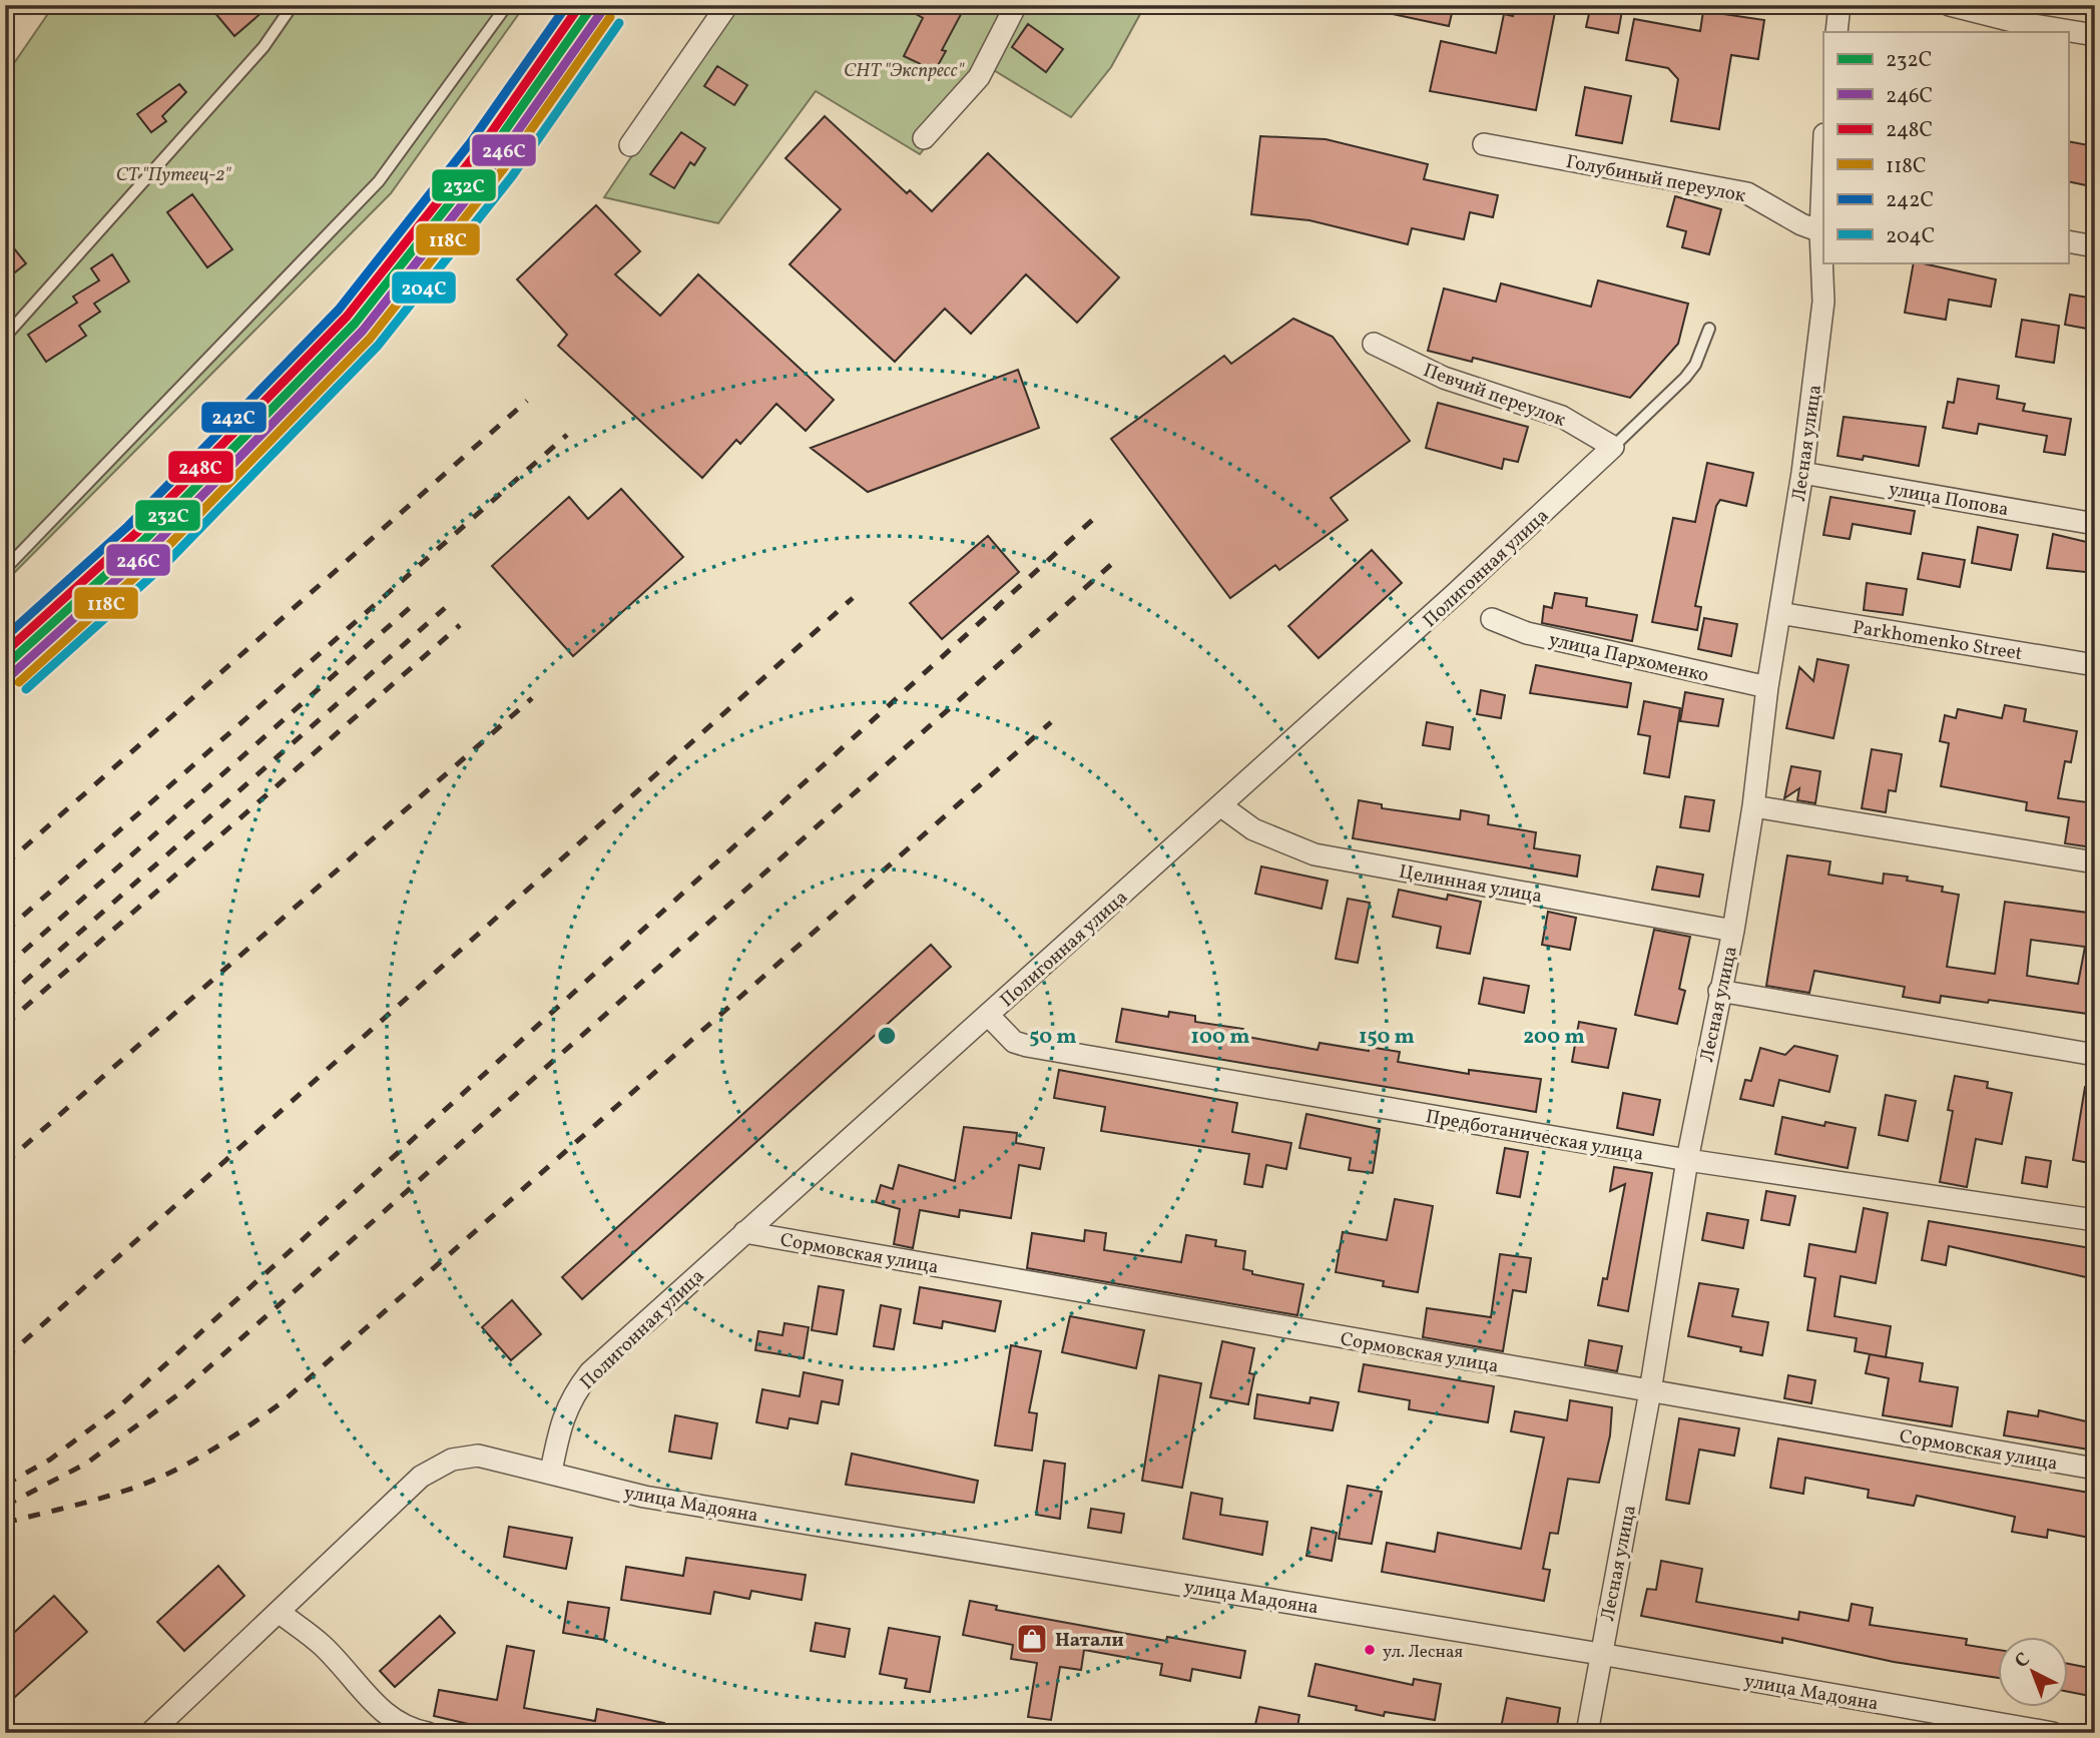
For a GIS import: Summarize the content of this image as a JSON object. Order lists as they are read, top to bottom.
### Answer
{
  "streets": {
    "street": [
      "Голубиный переулок",
      "Певчий переулок",
      "Лесная улица",
      "улица Попова",
      "Полигонная улица",
      "Parkhomenko Street",
      "улица Пархоменко",
      "Целинная улица",
      "Предботаническая улица",
      "Сормовская улица",
      "улица Мадояна"
    ]
  },
  "crossings": [
    ["Голубиный переулок", "Лесная улица"],
    ["Певчий переулок", "Полигонная улица"],
    ["Лесная улица", "улица Попова"],
    ["Лесная улица", "Parkhomenko Street"],
    ["Лесная улица", "улица Пархоменко"],
    ["Лесная улица", "Целинная улица"],
    ["Лесная улица", "Предботаническая улица"],
    ["Лесная улица", "Сормовская улица"],
    ["Лесная улица", "улица Мадояна"],
    ["Полигонная улица", "Целинная улица"],
    ["Полигонная улица", "Предботаническая улица"],
    ["Полигонная улица", "Сормовская улица"],
    ["Полигонная улица", "улица Мадояна"]
  ],
  "parks": ["СНТ \"Экспресс\"", "СТ \"Путеец-2\""],
  "places": {
    "shop": ["Натали"],
    "other": ["ул. Лесная"]
  },
  "lines": [
    "transit line 232C",
    "transit line 248С",
    "transit line 242С",
    "transit line 246С",
    "transit line 118С",
    "transit line 204С"
  ],
  "legend": [
    "232C",
    "246С",
    "248С",
    "118С",
    "242С",
    "204С"
  ],
  "north": "top left",
  "rings": [
    "50 m",
    "100 m",
    "150 m",
    "200 m"
  ]
}
